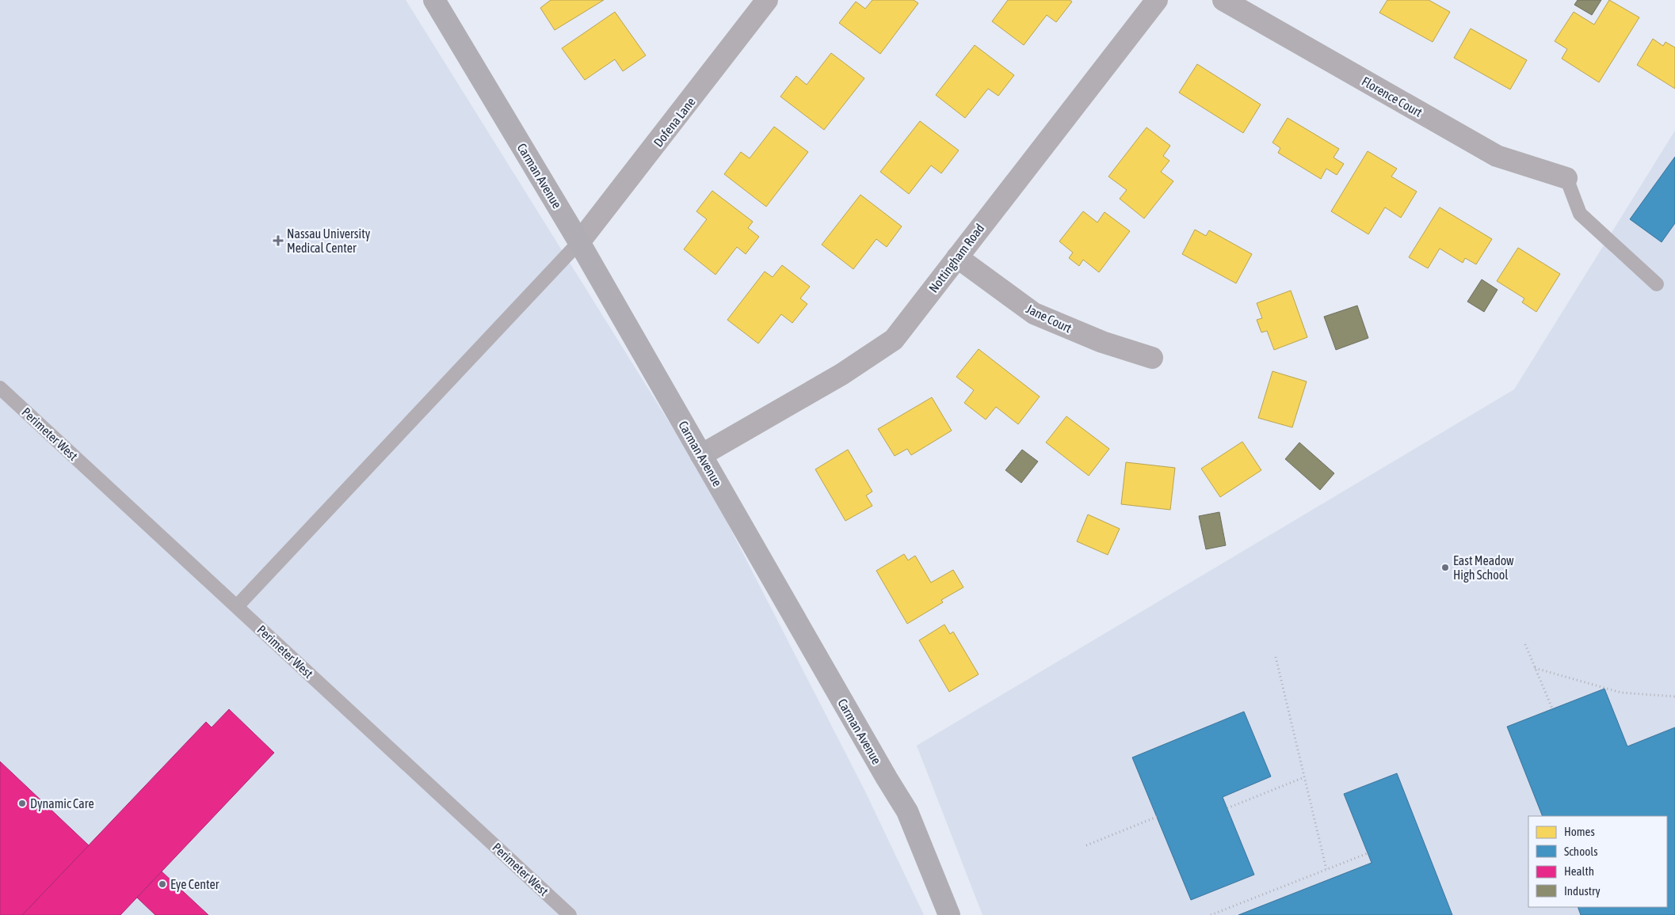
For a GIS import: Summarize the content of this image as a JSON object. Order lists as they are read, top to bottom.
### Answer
{
  "streets": {
    "main road": ["Carman Avenue"],
    "street": [
      "Florence Court",
      "Dofena Lane",
      "Nottingham Road",
      "Jane Court"
    ],
    "lane": ["Perimeter West"]
  },
  "crossings": [
    ["Dofena Lane", "Carman Avenue"],
    ["Carman Avenue", "Nottingham Road"],
    ["Nottingham Road", "Jane Court"]
  ],
  "places": {
    "health": ["Nassau University Medical Center"],
    "other": ["East Meadow High School", "Dynamic Care", "Eye Center"]
  },
  "legend": [
    "Homes",
    "Schools",
    "Health",
    "Industry"
  ]
}
